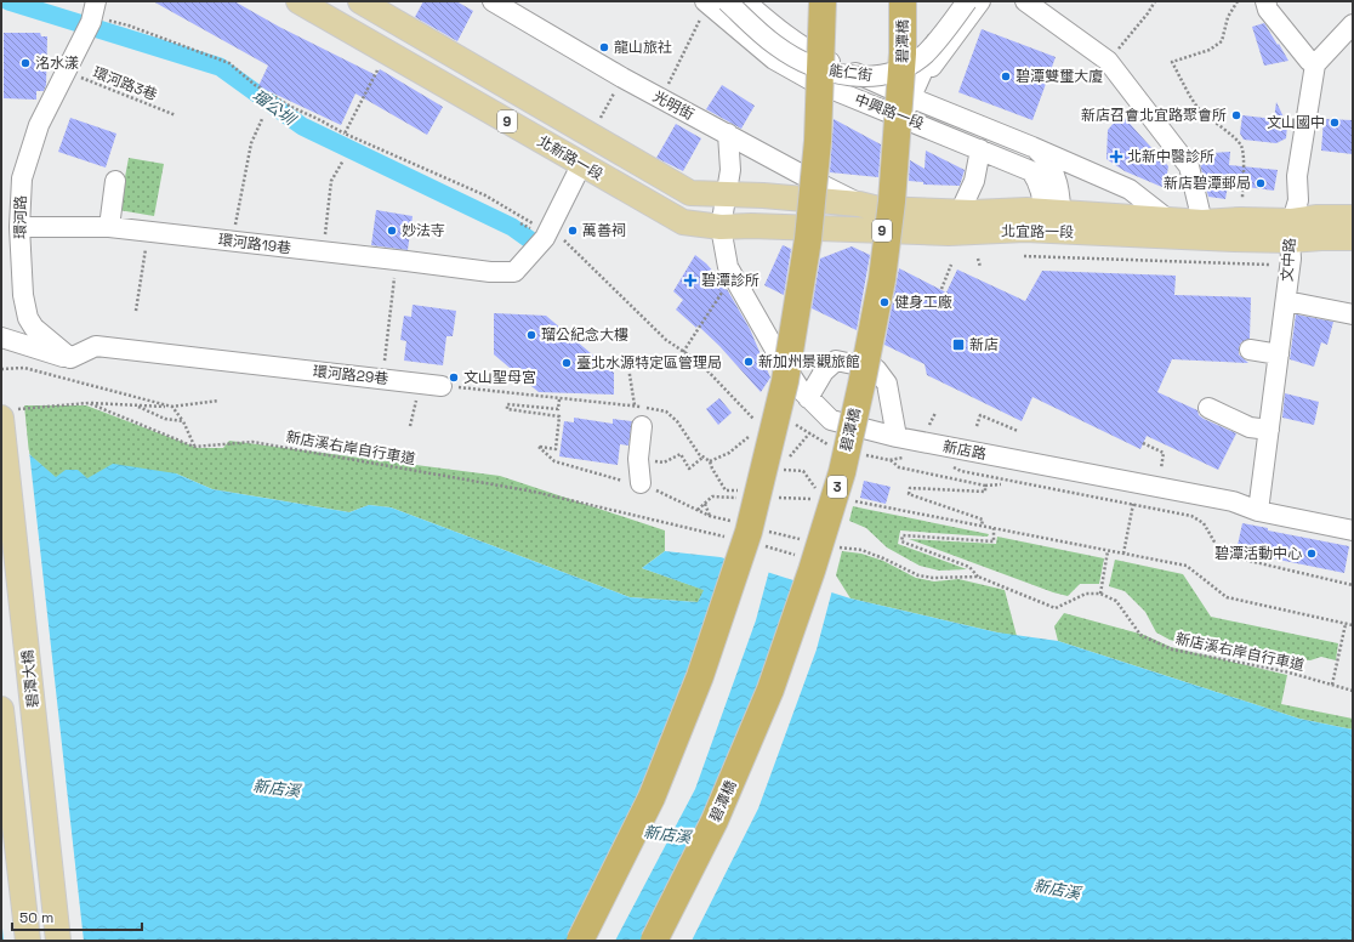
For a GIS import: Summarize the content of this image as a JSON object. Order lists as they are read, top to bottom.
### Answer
{
  "streets": {
    "highway": ["碧潭橋", "3"],
    "main road": [
      "9",
      "北新路一段",
      "北宜路一段",
      "碧潭大橋"
    ],
    "street": [
      "能仁街",
      "光明街",
      "中興路一段",
      "環河路",
      "環河路19巷",
      "文中路",
      "環河路29巷",
      "新店路"
    ],
    "path": ["環河路3巷", "新店溪右岸自行車道"]
  },
  "crossings": [
    ["能仁街", "中興路一段"],
    ["環河路3巷", "環河路"],
    ["光明街", "北宜路一段"],
    ["光明街", "新店路"],
    ["中興路一段", "北宜路一段"],
    ["北新路一段", "北宜路一段"],
    ["北新路一段", "環河路19巷"],
    ["北新路一段", "新店路"],
    ["環河路", "環河路19巷"],
    ["環河路", "環河路29巷"],
    ["北宜路一段", "文中路"],
    ["北宜路一段", "新店路"],
    ["文中路", "新店路"],
    ["新店溪右岸自行車道", "碧潭大橋"]
  ],
  "water": ["瑠公圳", "新店溪"],
  "places": {
    "other": [
      "龍山旅社",
      "洺水漾",
      "碧潭雙璽大廈",
      "新店召會北宜路聚會所",
      "文山國中",
      "新店碧潭郵局",
      "妙法寺",
      "萬善祠",
      "健身工廠",
      "瑠公紀念大樓",
      "新加州景觀旅館",
      "臺北水源特定區管理局",
      "文山聖母宮",
      "碧潭活動中心"
    ],
    "health": ["北新中醫診所", "碧潭診所"],
    "transit": ["新店"]
  },
  "scale_bar": "50 m"
}
